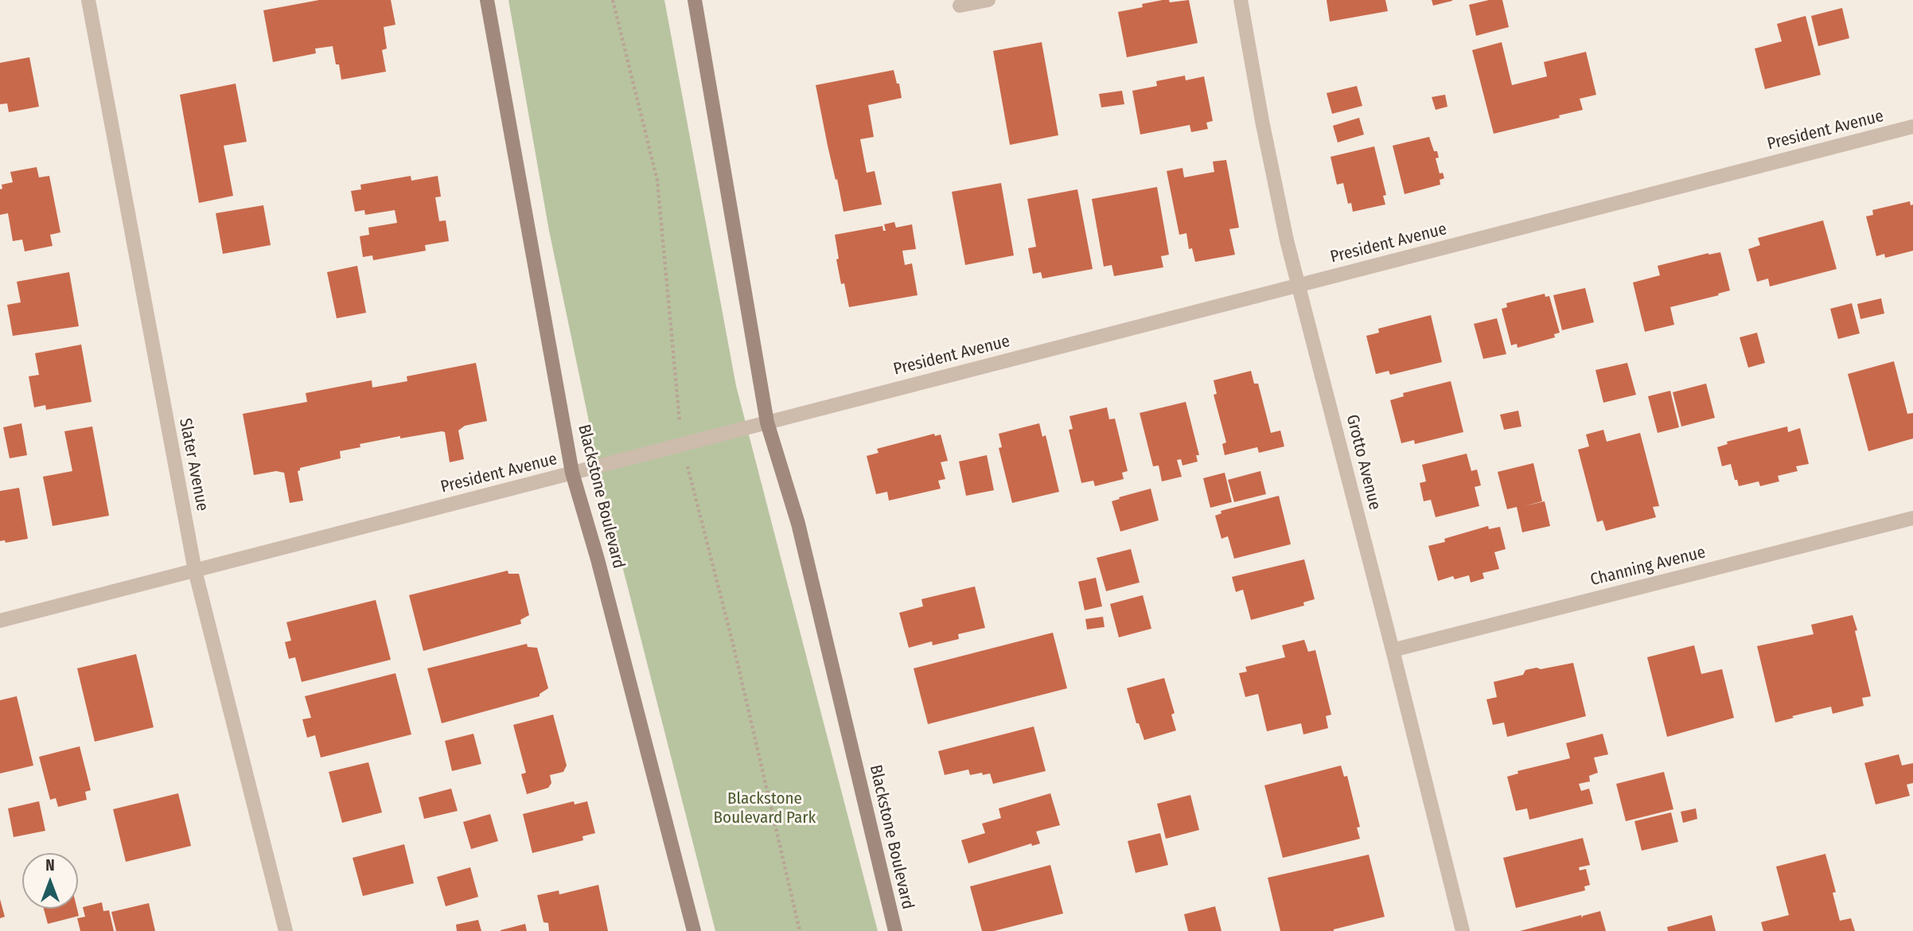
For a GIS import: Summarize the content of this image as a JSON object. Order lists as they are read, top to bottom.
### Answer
{
  "streets": {
    "main road": ["Blackstone Boulevard"],
    "street": [
      "President Avenue",
      "Grotto Avenue",
      "Slater Avenue",
      "Channing Avenue"
    ]
  },
  "crossings": [
    ["President Avenue", "Grotto Avenue"],
    ["President Avenue", "Slater Avenue"],
    ["President Avenue", "Blackstone Boulevard"],
    ["Grotto Avenue", "Channing Avenue"]
  ],
  "parks": ["Blackstone Boulevard Park"],
  "north": "top"
}
